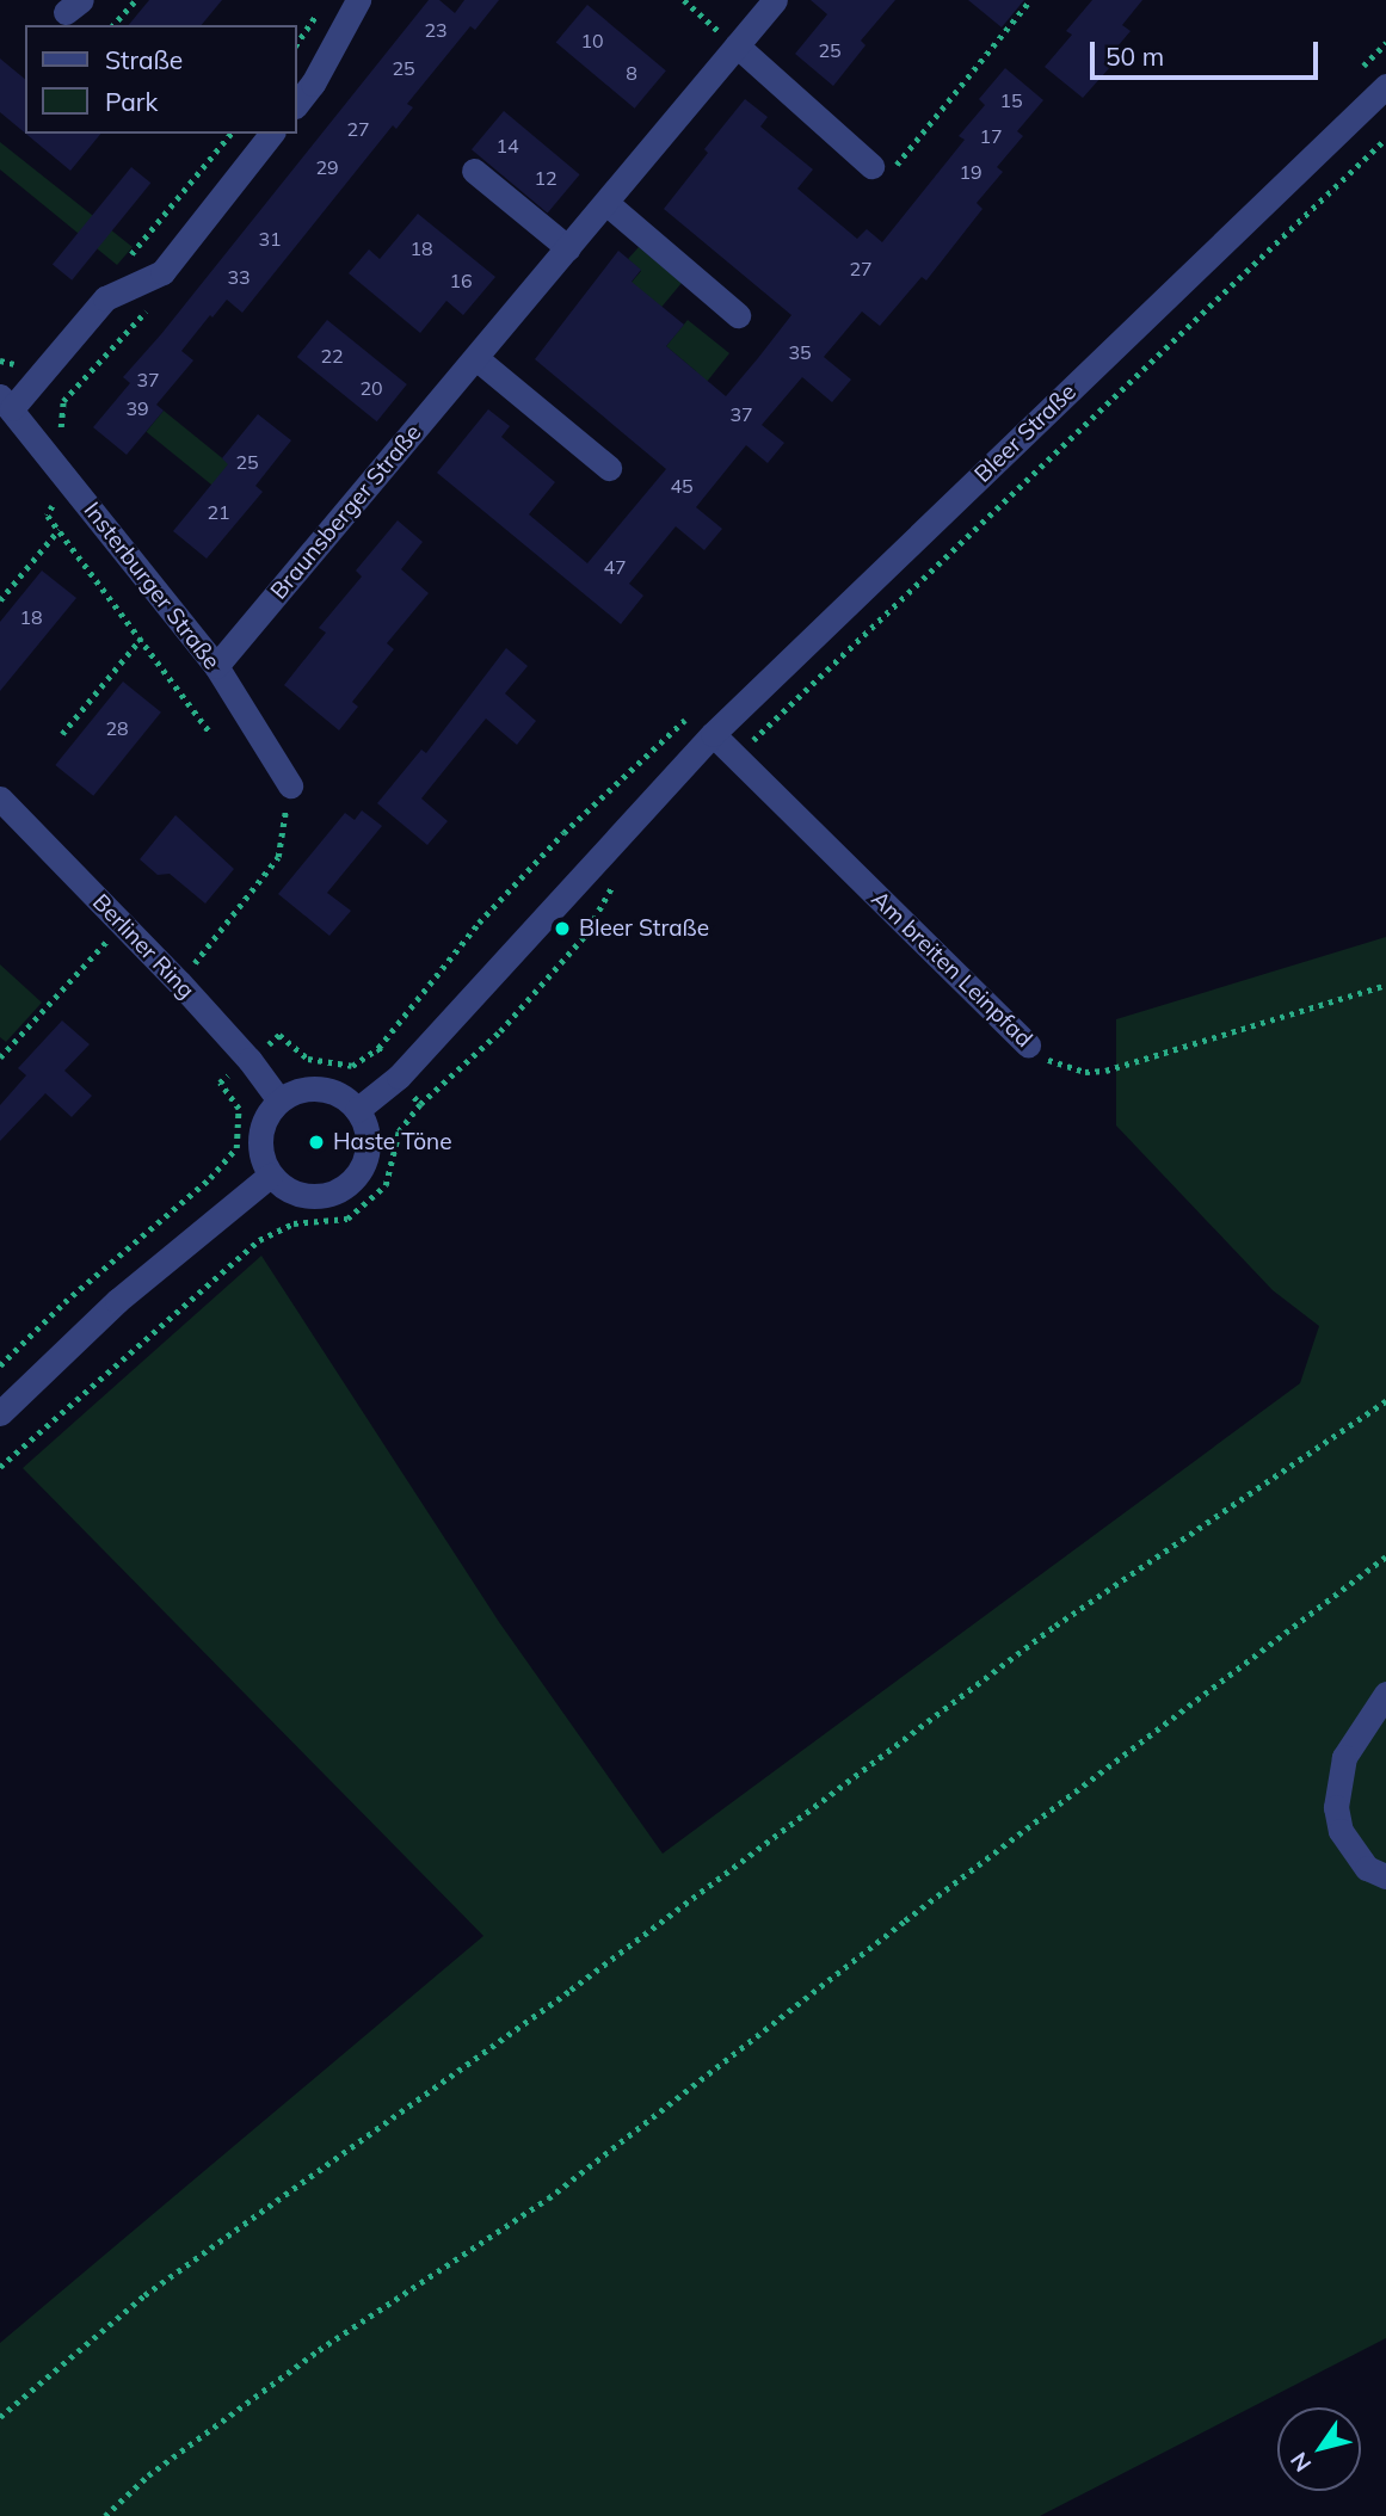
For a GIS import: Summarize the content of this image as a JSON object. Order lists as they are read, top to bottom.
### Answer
{
  "streets": {
    "street": [
      "Bleer Straße",
      "Braunsberger Straße",
      "Insterburger Straße",
      "Berliner Ring",
      "Am breiten Leinpfad"
    ]
  },
  "crossings": [
    ["Bleer Straße", "Berliner Ring"],
    ["Bleer Straße", "Am breiten Leinpfad"],
    ["Braunsberger Straße", "Insterburger Straße"]
  ],
  "places": ["Bleer Straße", "Haste Töne"],
  "house_numbers": [
    "23",
    "10",
    "25",
    "25",
    "8",
    "15",
    "27",
    "17",
    "14",
    "29",
    "19",
    "12",
    "31",
    "18",
    "27",
    "33",
    "16",
    "35",
    "22",
    "37",
    "20",
    "39",
    "37",
    "25",
    "45",
    "21",
    "47",
    "18",
    "28"
  ],
  "legend": ["Straße", "Park"],
  "scale_bar": "50 m",
  "north": "bottom left"
}
